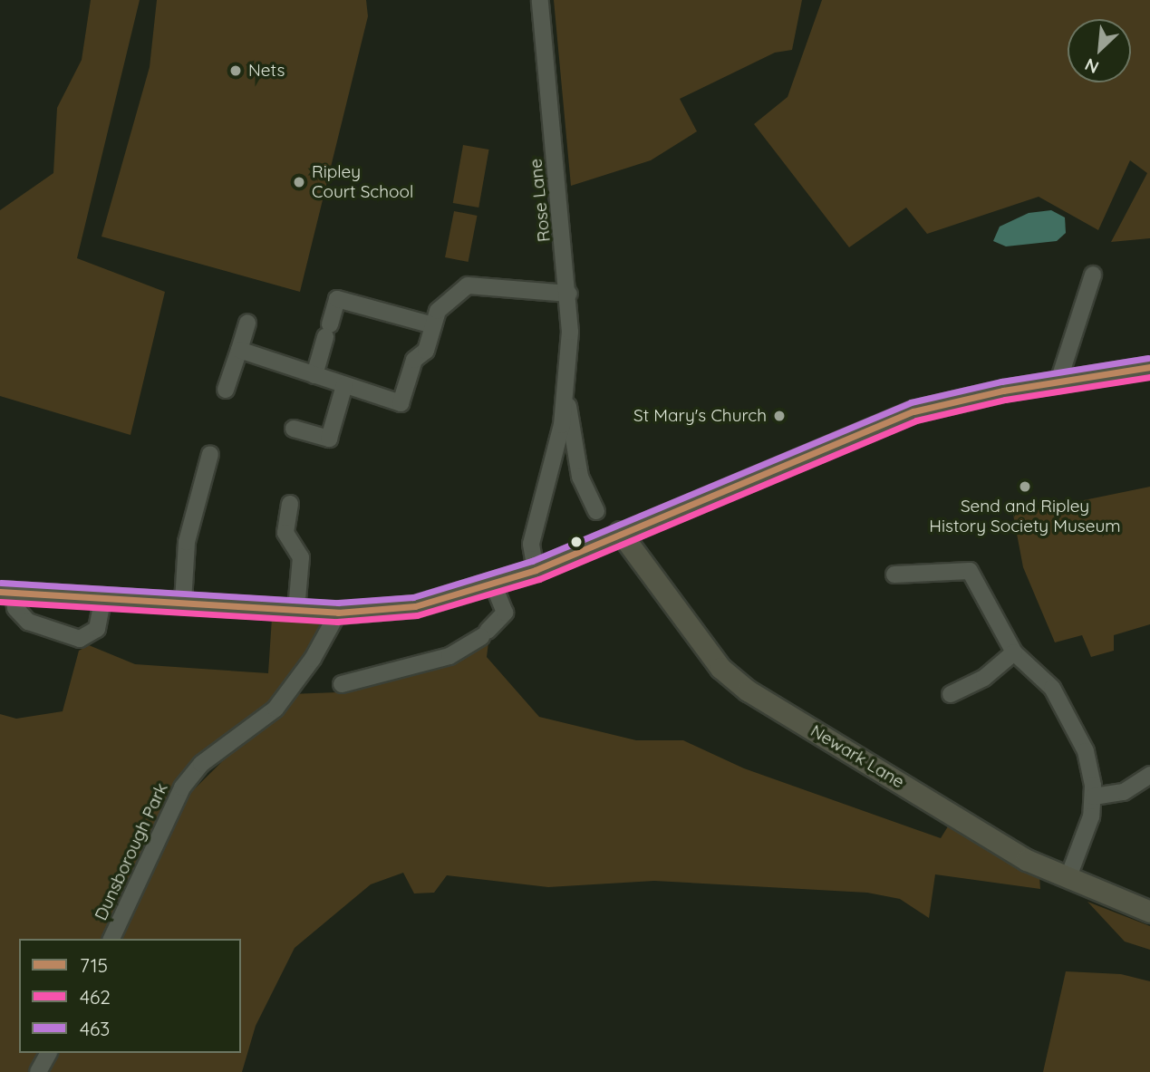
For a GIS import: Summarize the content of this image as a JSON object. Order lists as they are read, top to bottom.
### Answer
{
  "streets": {
    "main road": ["Newark Lane"],
    "street": ["Rose Lane", "Dunsborough Park"]
  },
  "places": [
    "Nets",
    "Ripley Court School",
    "St Mary's Church",
    "Send and Ripley History Society Museum"
  ],
  "lines": ["transit line 463", "transit line 715", "transit line 462"],
  "legend": ["715", "462", "463"],
  "north": "bottom left"
}
